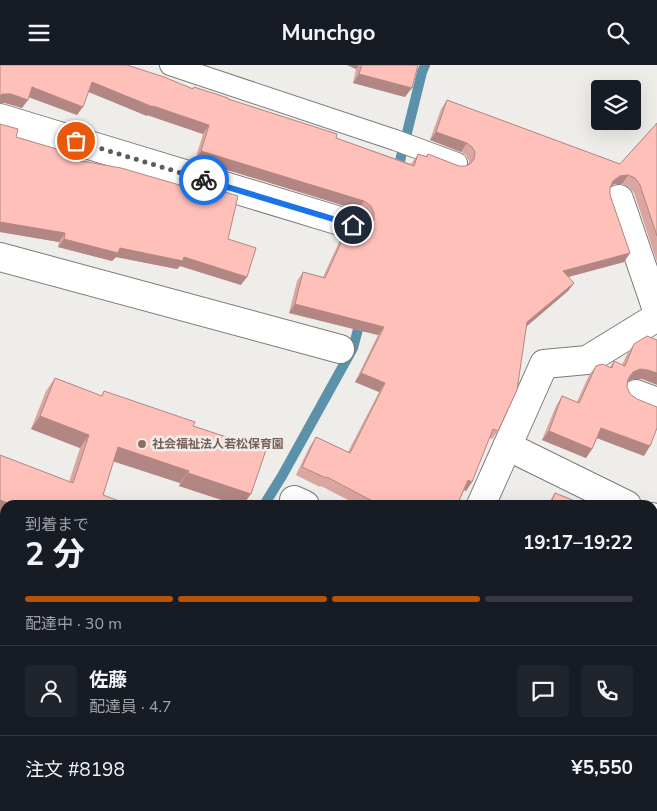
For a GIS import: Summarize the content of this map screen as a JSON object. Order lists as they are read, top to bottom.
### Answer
{
  "places": ["社会福祉法人若松保育園"],
  "page": {
    "header": "Munchgo",
    "heading": ["2 分", "到着まで", "19:17–19:22"],
    "panel": [
      "佐藤",
      "配達員 · 4.7",
      "注文 #8198",
      "¥5,550"
    ],
    "bar": "配達中 · 30 m"
  }
}
